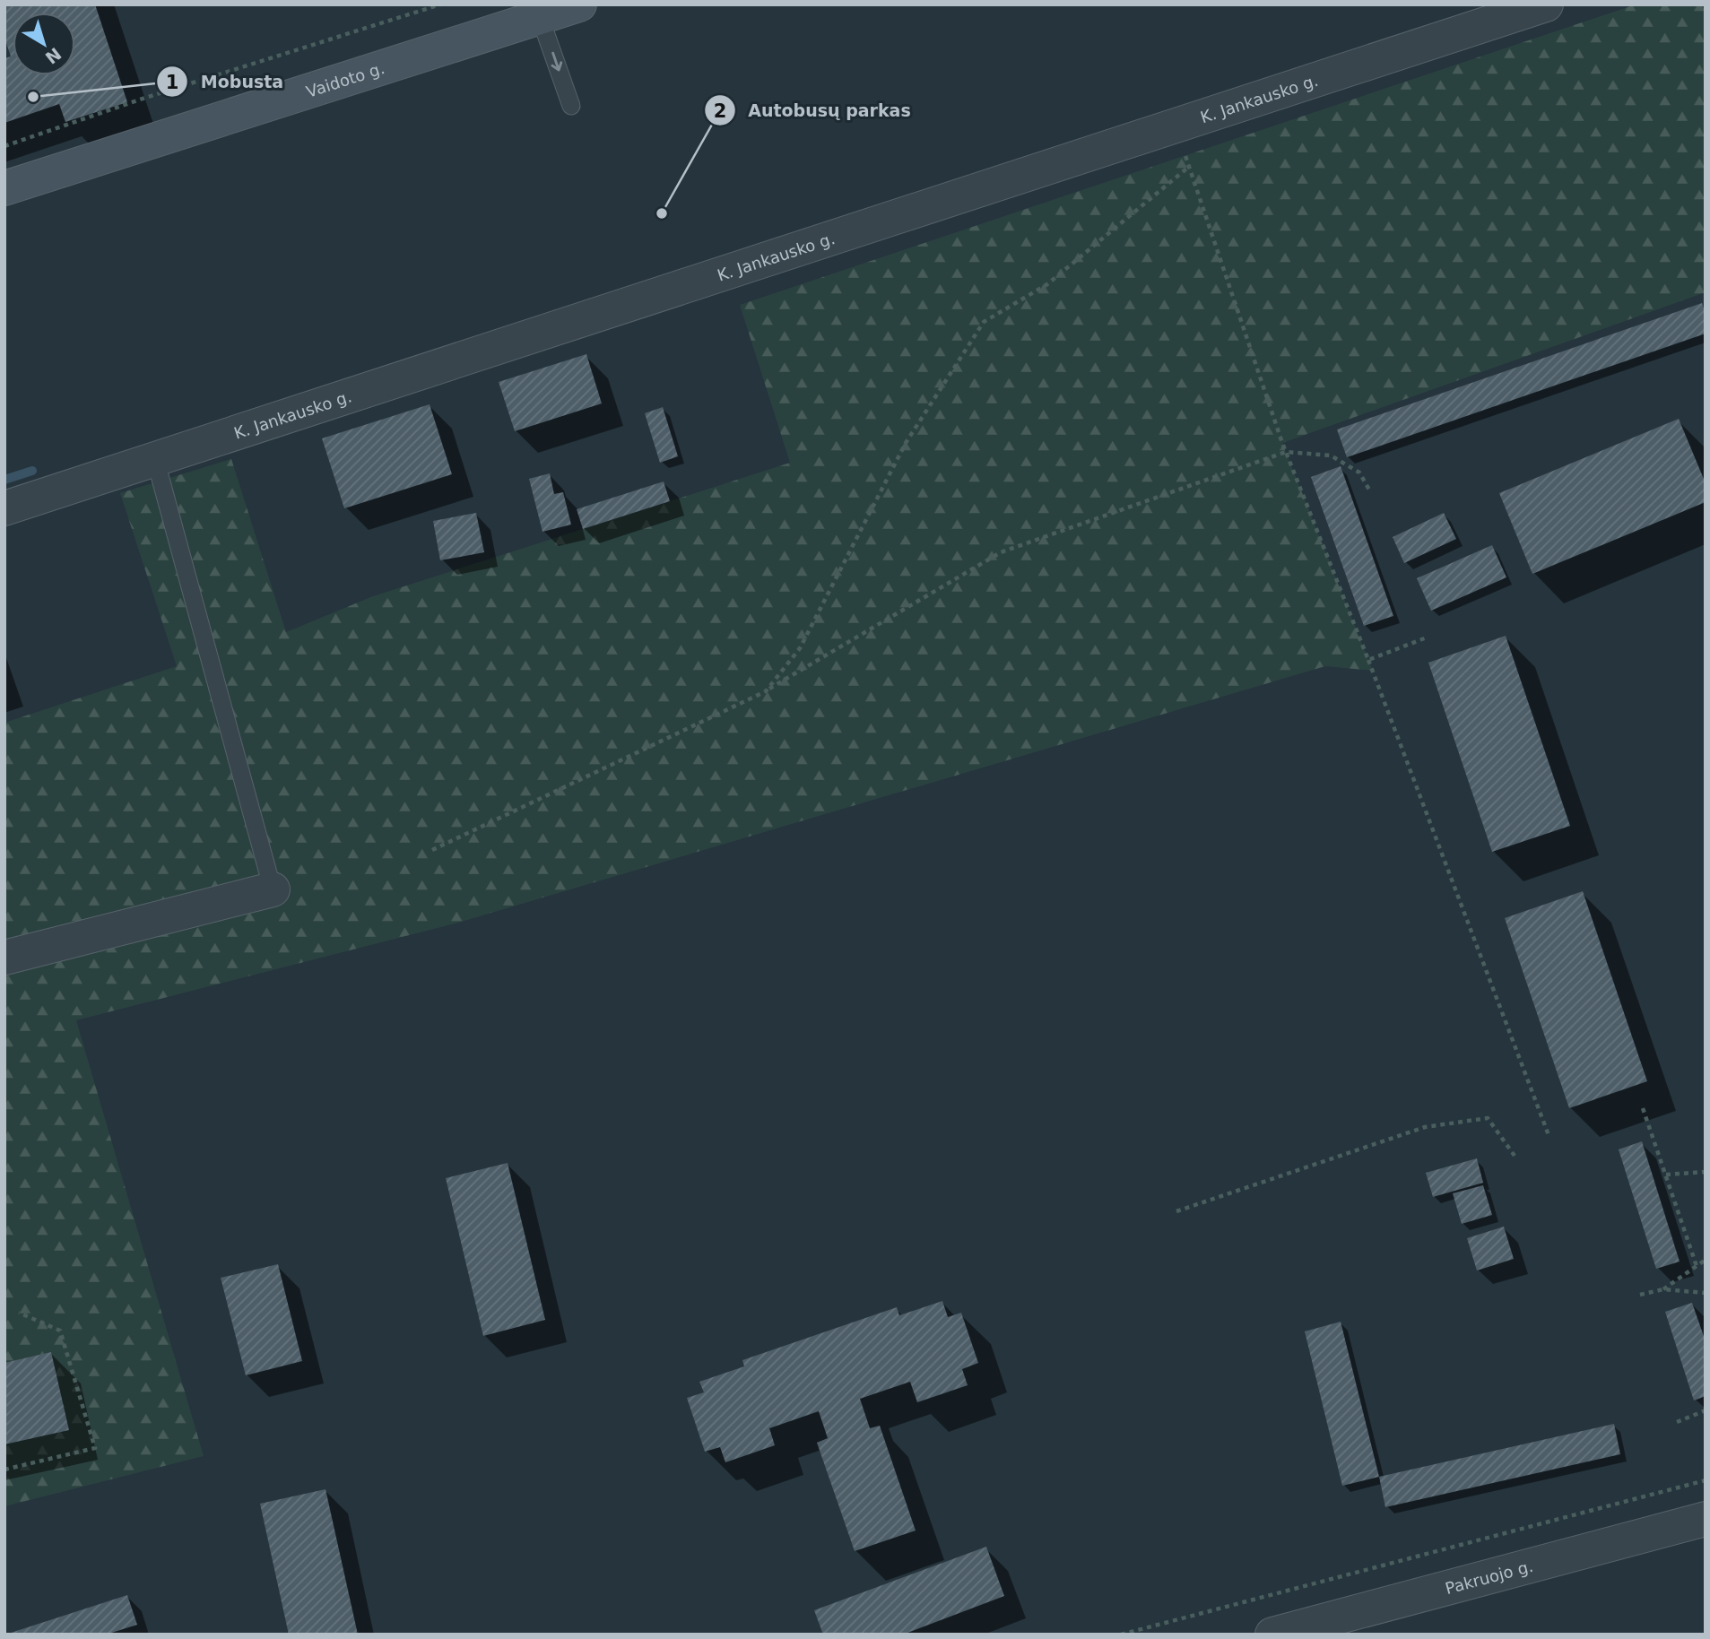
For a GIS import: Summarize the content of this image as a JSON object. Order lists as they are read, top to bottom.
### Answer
{
  "streets": {
    "main road": ["Vaidoto g."],
    "street": ["K. Jankausko g.", "Pakruojo g."]
  },
  "places": ["Mobusta", "Autobusų parkas"],
  "north": "bottom right"
}
